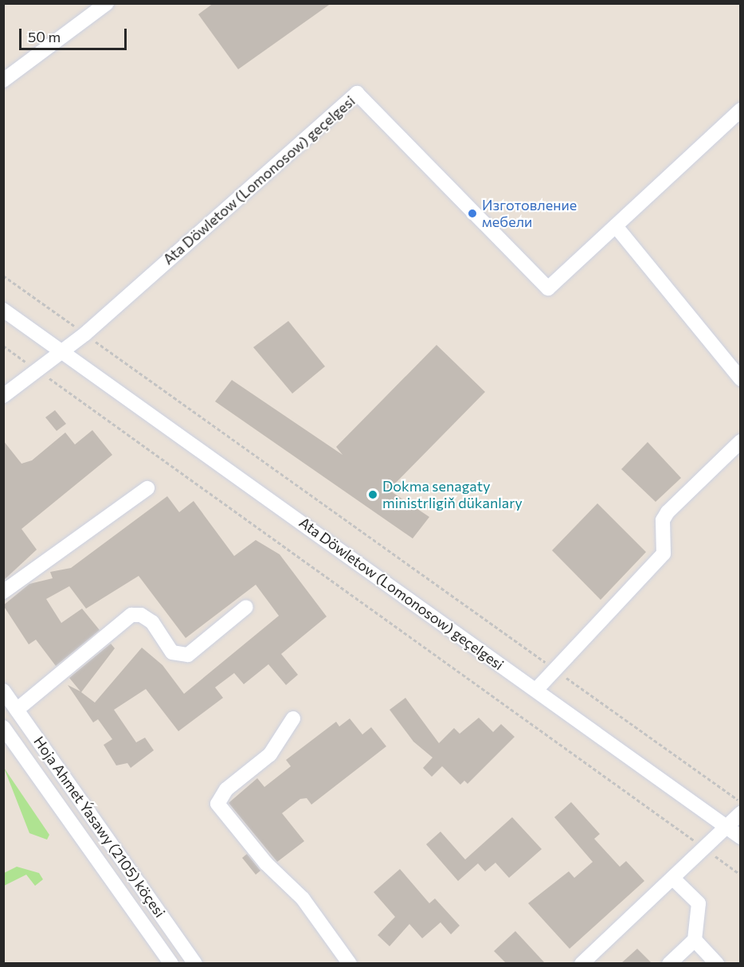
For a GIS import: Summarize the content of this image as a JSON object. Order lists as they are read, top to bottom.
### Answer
{
  "streets": {
    "street": ["Ata Döwletow (Lomonosow) geçelgesi", "Hoja Ahmet Ýasawy (2105) köçesi"]
  },
  "places": ["Изготовление мебели", "Dokma senagaty ministrligiň dükanlary"],
  "scale_bar": "50 m"
}
